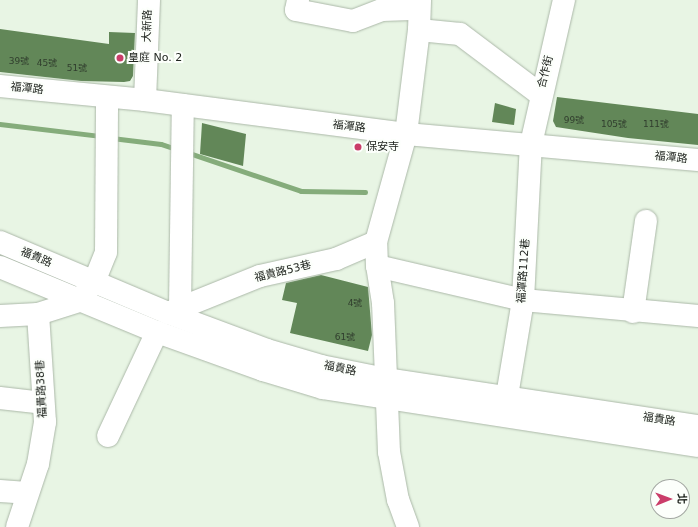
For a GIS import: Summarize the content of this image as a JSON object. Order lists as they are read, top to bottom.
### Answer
{
  "streets": {
    "street": [
      "大新路",
      "合作街",
      "福潭路",
      "福貴路",
      "福潭路112巷",
      "福貴路53巷",
      "福貴路38巷"
    ]
  },
  "crossings": [
    ["大新路", "福潭路"],
    ["合作街", "福潭路"],
    ["合作街", "福潭路112巷"],
    ["福潭路", "福潭路112巷"],
    ["福貴路", "福潭路112巷"],
    ["福貴路", "福貴路53巷"]
  ],
  "places": ["皇庭 No. 2", "保安寺"],
  "house_numbers": [
    "39號",
    "45號",
    "51號",
    "99號",
    "105號",
    "111號",
    "4號",
    "61號"
  ],
  "north": "right"
}
